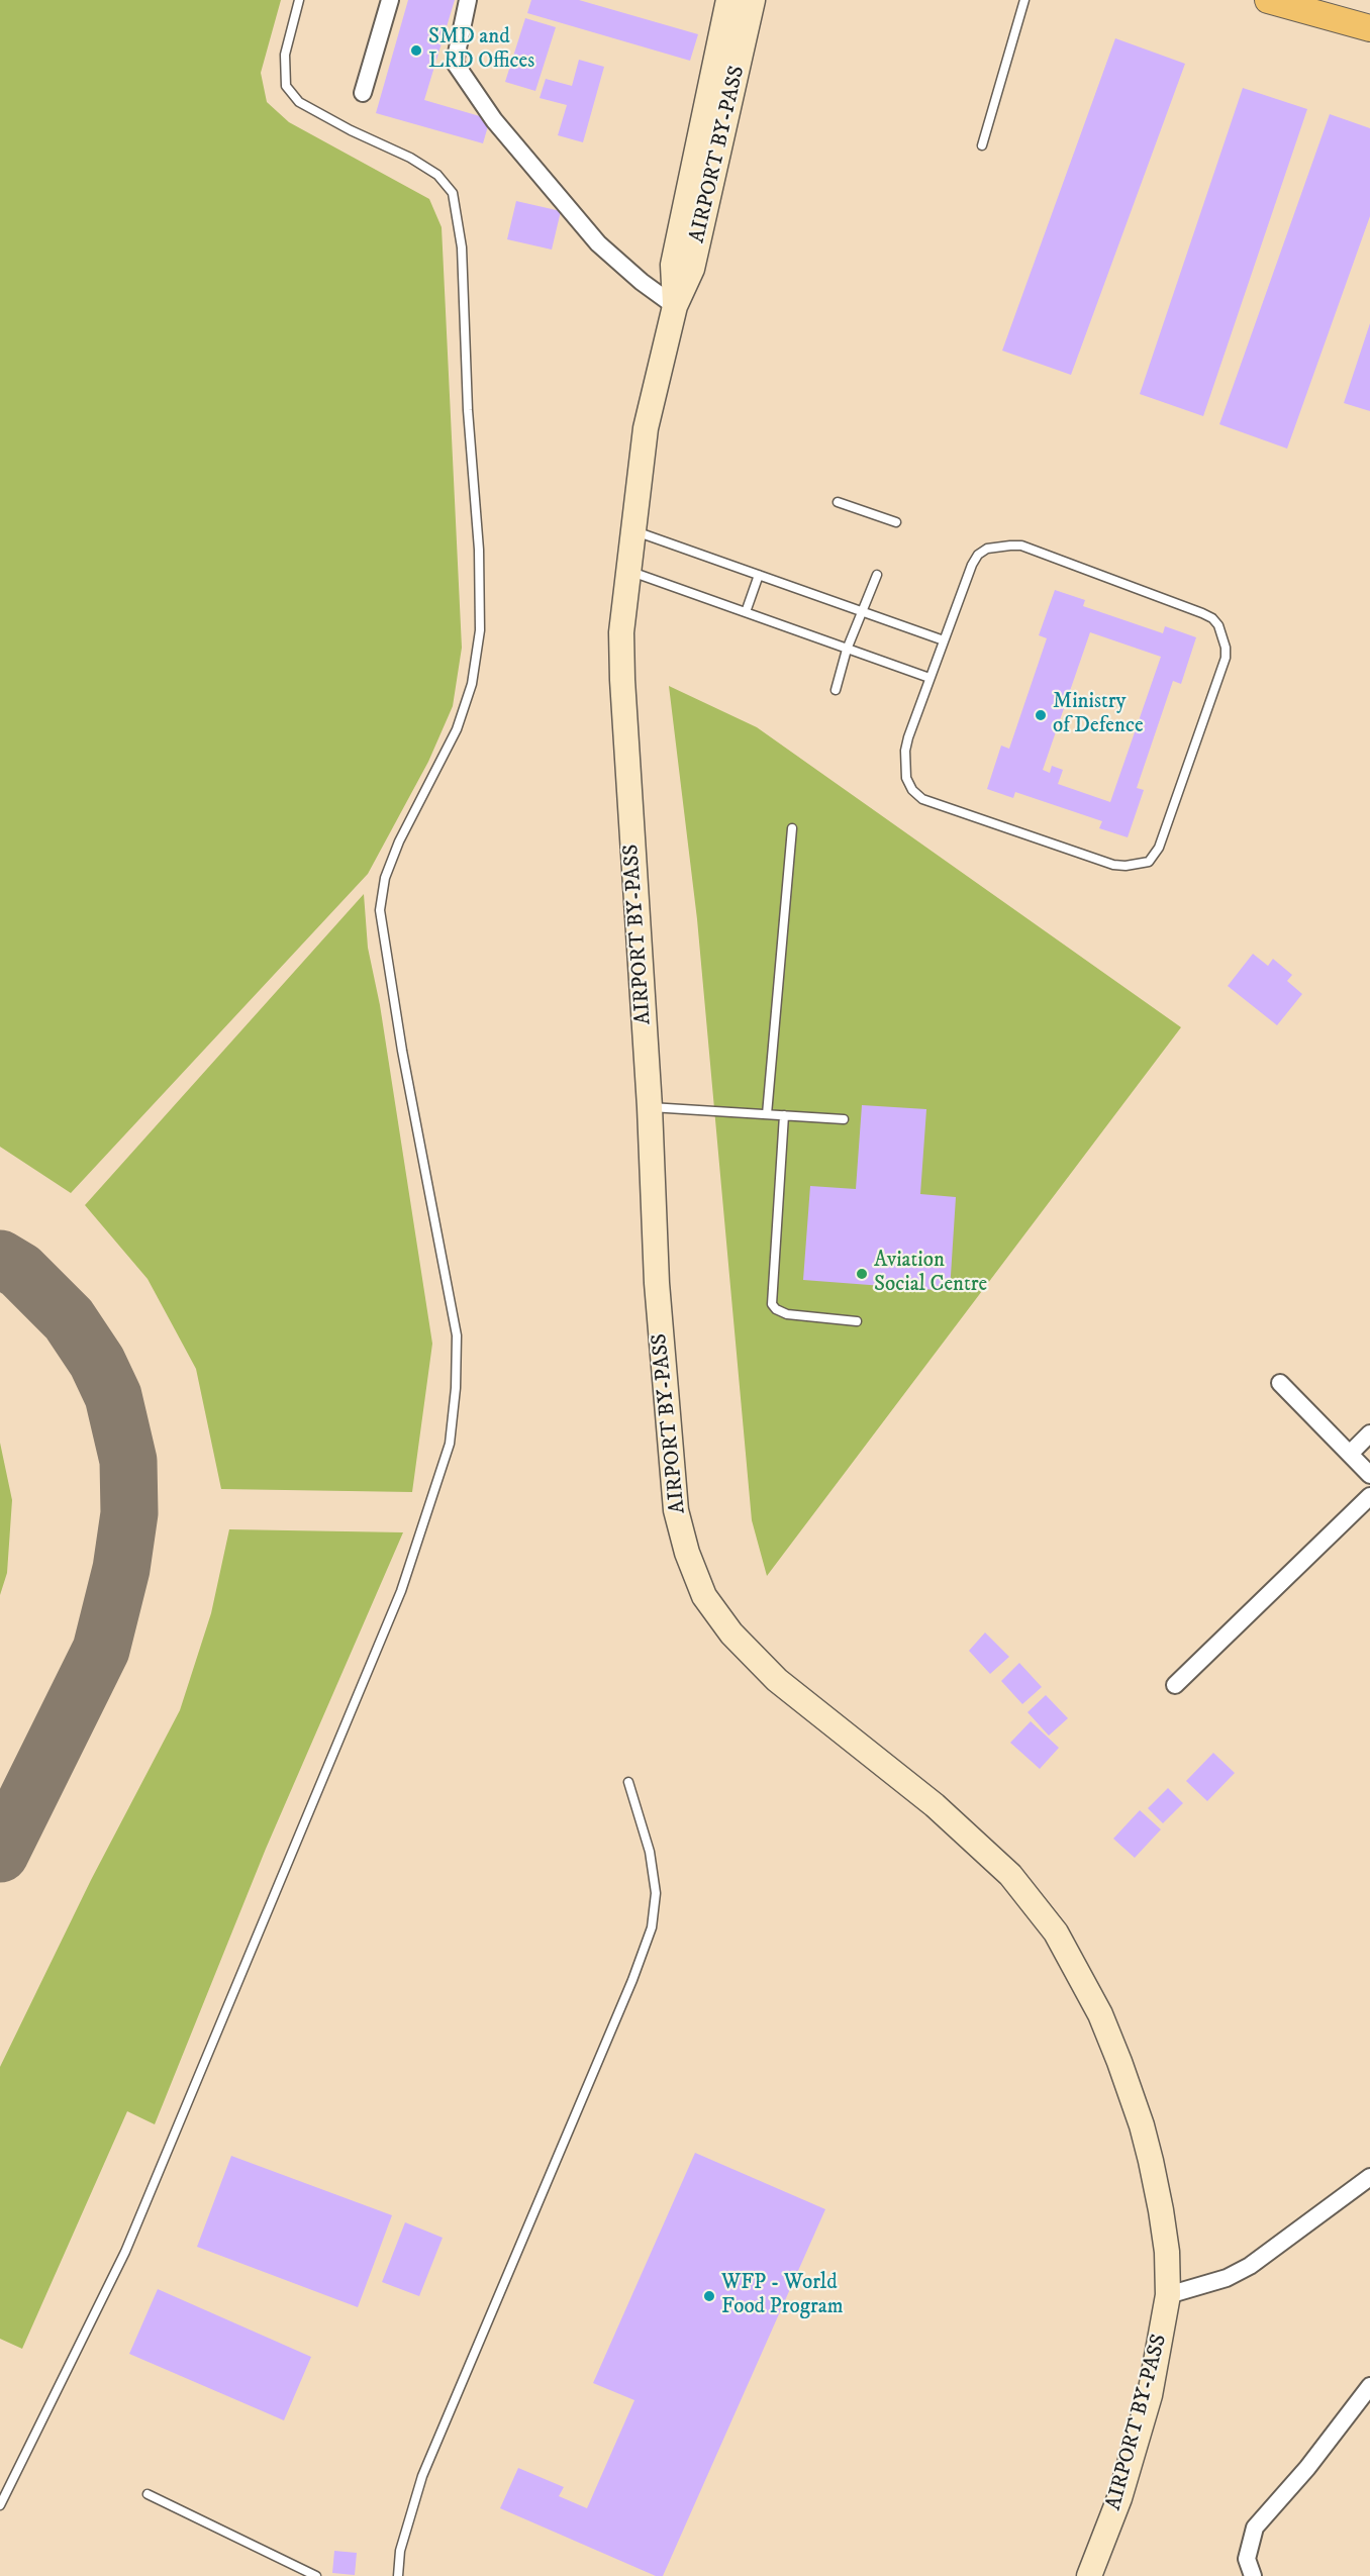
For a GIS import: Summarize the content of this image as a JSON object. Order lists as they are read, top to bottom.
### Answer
{
  "streets": {
    "main road": ["AIRPORT BY-PASS"]
  },
  "places": [
    "SMD and LRD Offices",
    "Ministry of Defence",
    "Aviation Social Centre",
    "WFP - World Food Program"
  ]
}
